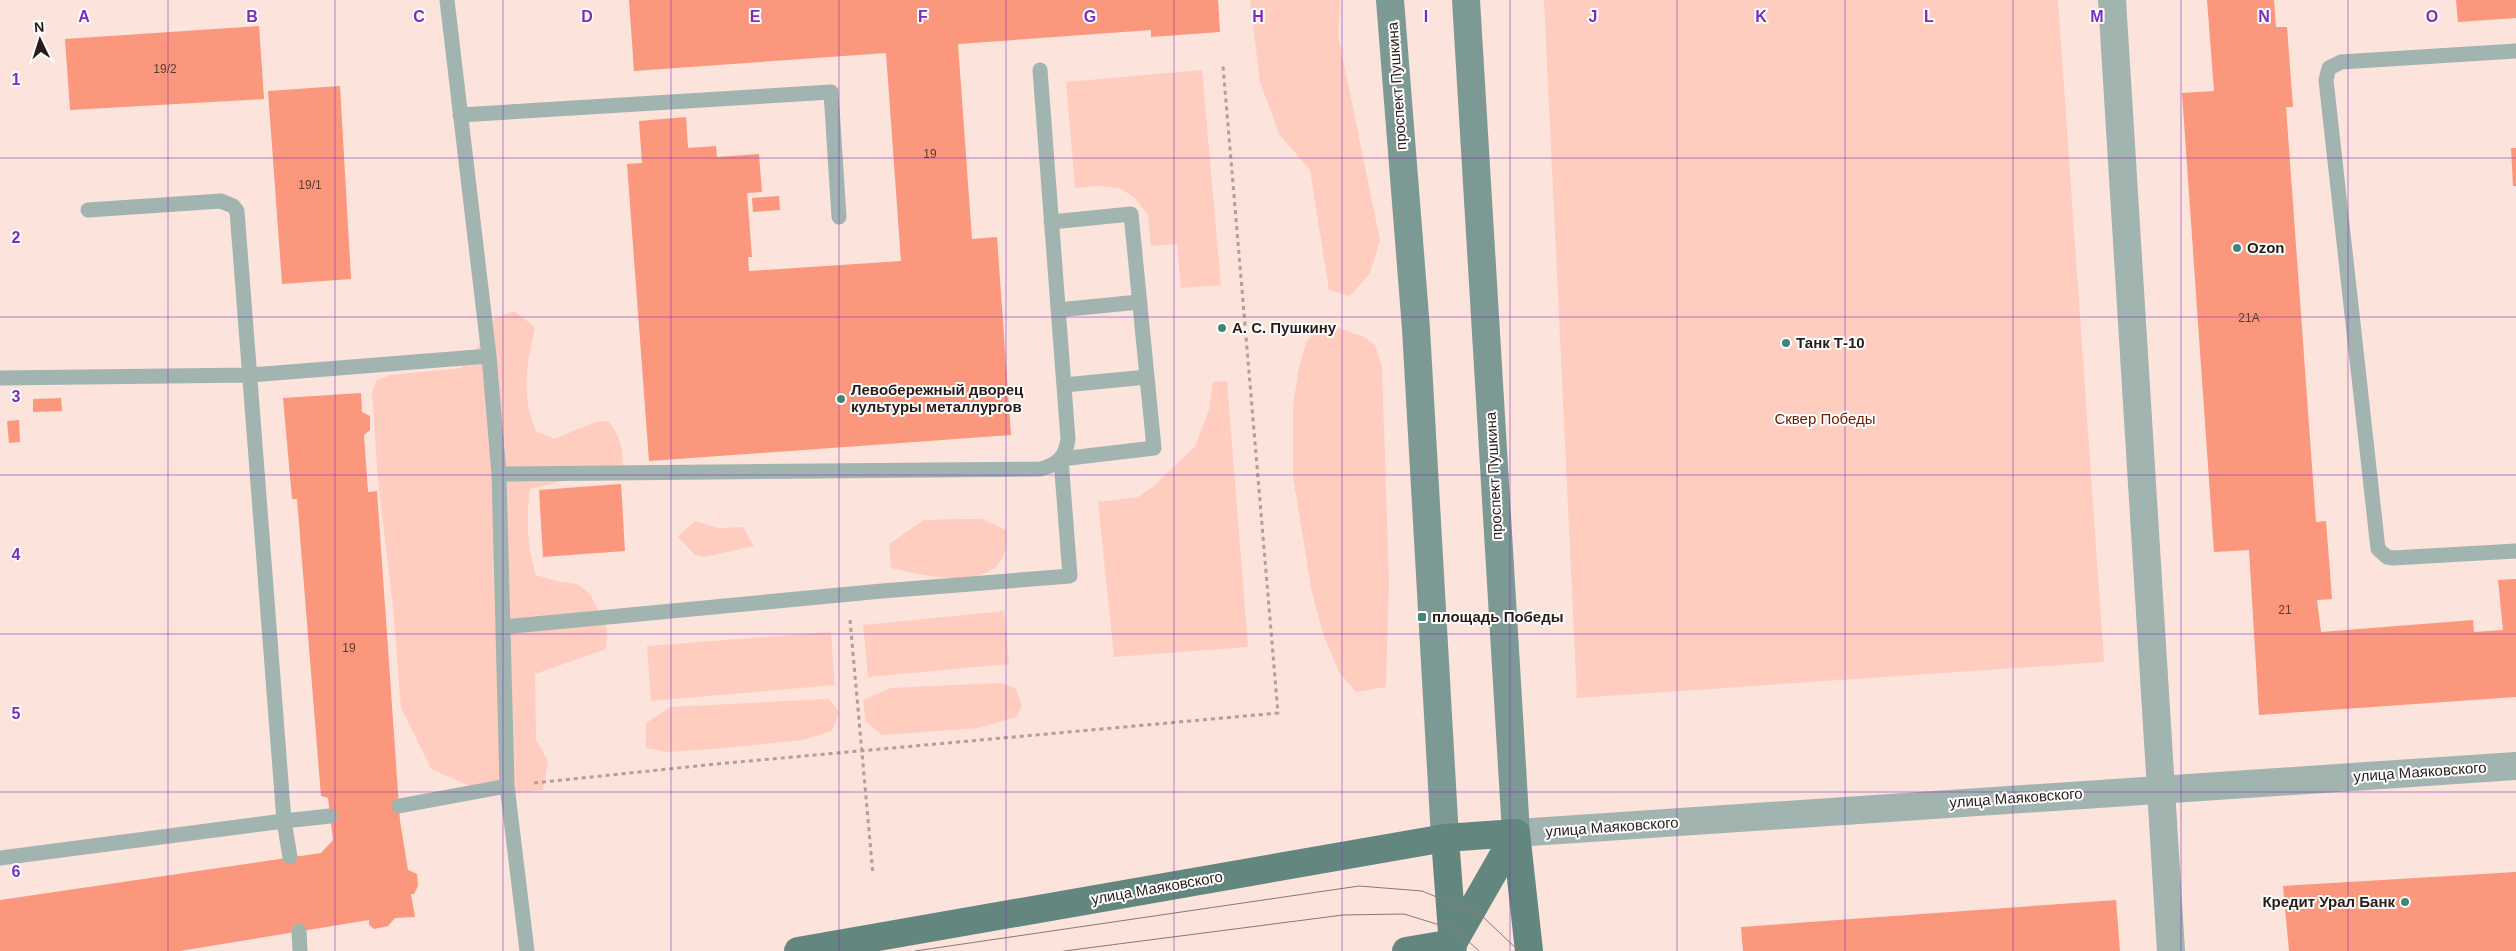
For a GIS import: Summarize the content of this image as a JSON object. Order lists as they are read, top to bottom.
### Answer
{
  "streets": {
    "main road": ["проспект Пушкина", "улица Маяковского"]
  },
  "crossings": [
    ["проспект Пушкина", "улица Маяковского"]
  ],
  "parks": ["Сквер Победы"],
  "places": {
    "other": [
      "Ozon",
      "А. С. Пушкину",
      "Танк Т-10",
      "Левобережный дворец культуры металлургов",
      "Кредит Урал Банк"
    ],
    "transit": ["площадь Победы"]
  },
  "house_numbers": [
    "19/2",
    "19",
    "19/1",
    "21А",
    "21",
    "19"
  ],
  "north": "top",
  "grid": {
    "columns": [
      "A",
      "B",
      "C",
      "D",
      "E",
      "F",
      "G",
      "H",
      "I",
      "J",
      "K",
      "L",
      "M",
      "N",
      "O"
    ],
    "rows": [
      "1",
      "2",
      "3",
      "4",
      "5",
      "6"
    ]
  }
}
